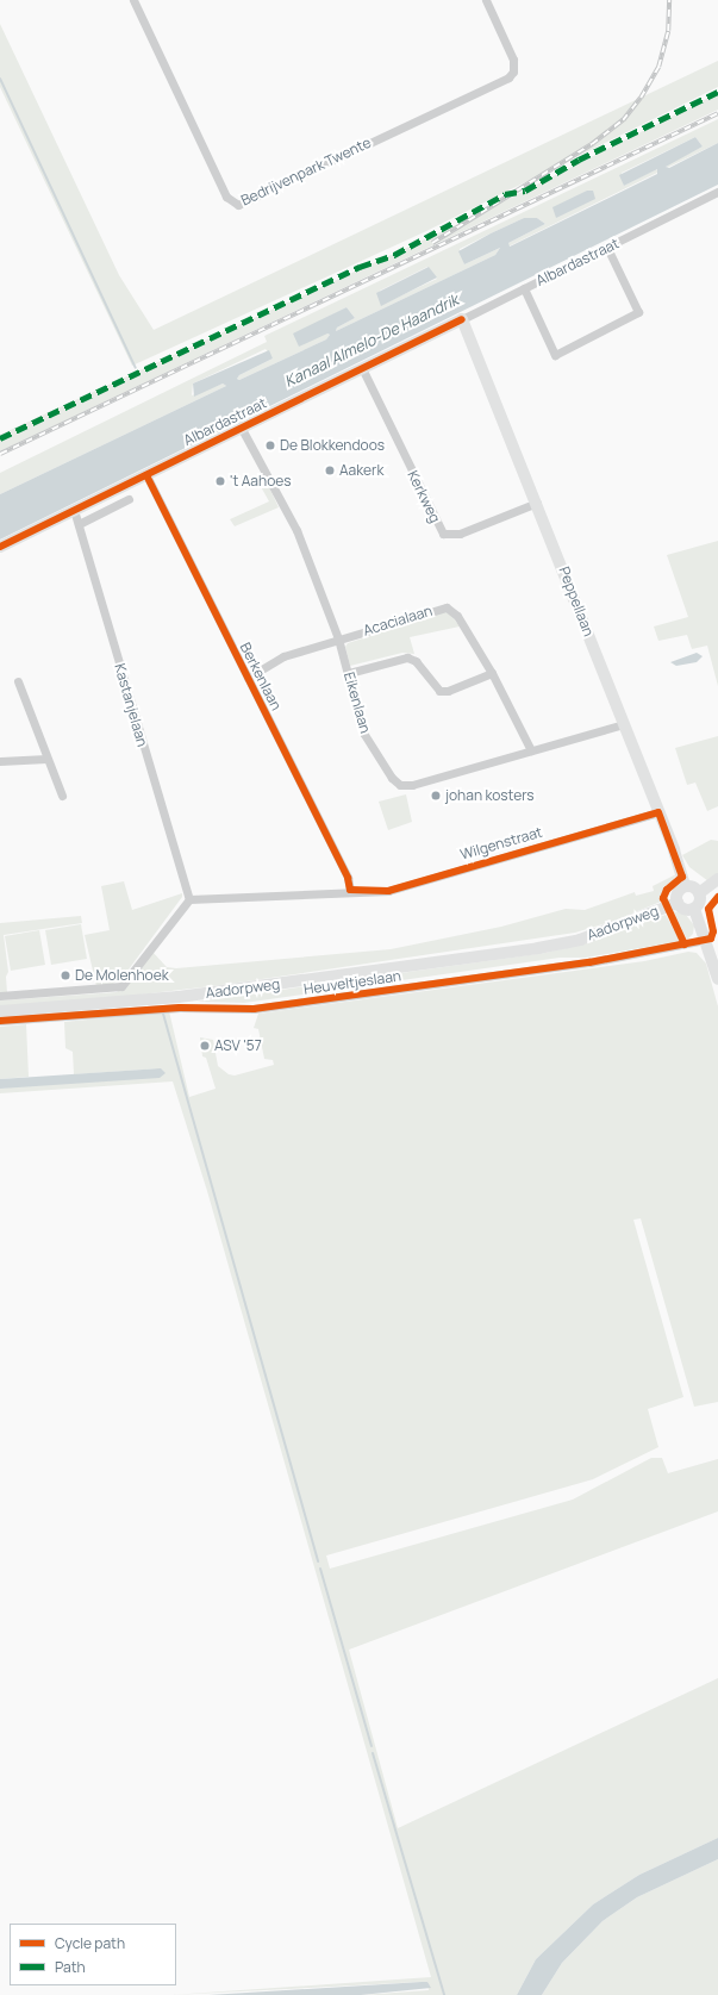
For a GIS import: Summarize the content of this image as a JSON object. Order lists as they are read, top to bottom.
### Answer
{
  "streets": {
    "street": [
      "Bedrijvenpark Twente",
      "Albardastraat",
      "Kerkweg",
      "Peppellaan",
      "Acacialaan",
      "Berkenlaan",
      "Eikenlaan",
      "Kastanjelaan",
      "Wilgenstraat",
      "Aadorpweg",
      "Heuveltjeslaan"
    ]
  },
  "crossings": [
    ["Albardastraat", "Kerkweg"],
    ["Albardastraat", "Peppellaan"],
    ["Albardastraat", "Berkenlaan"],
    ["Albardastraat", "Eikenlaan"],
    ["Albardastraat", "Kastanjelaan"],
    ["Kerkweg", "Peppellaan"],
    ["Peppellaan", "Eikenlaan"],
    ["Peppellaan", "Wilgenstraat"],
    ["Peppellaan", "Aadorpweg"],
    ["Acacialaan", "Berkenlaan"],
    ["Acacialaan", "Eikenlaan"],
    ["Berkenlaan", "Wilgenstraat"],
    ["Kastanjelaan", "Wilgenstraat"]
  ],
  "water": ["Kanaal Almelo-De Haandrik"],
  "places": [
    "De Blokkendoos",
    "Aakerk",
    "'t Aahoes",
    "johan kosters",
    "De Molenhoek",
    "ASV '57"
  ],
  "legend": ["Cycle path", "Path"]
}
